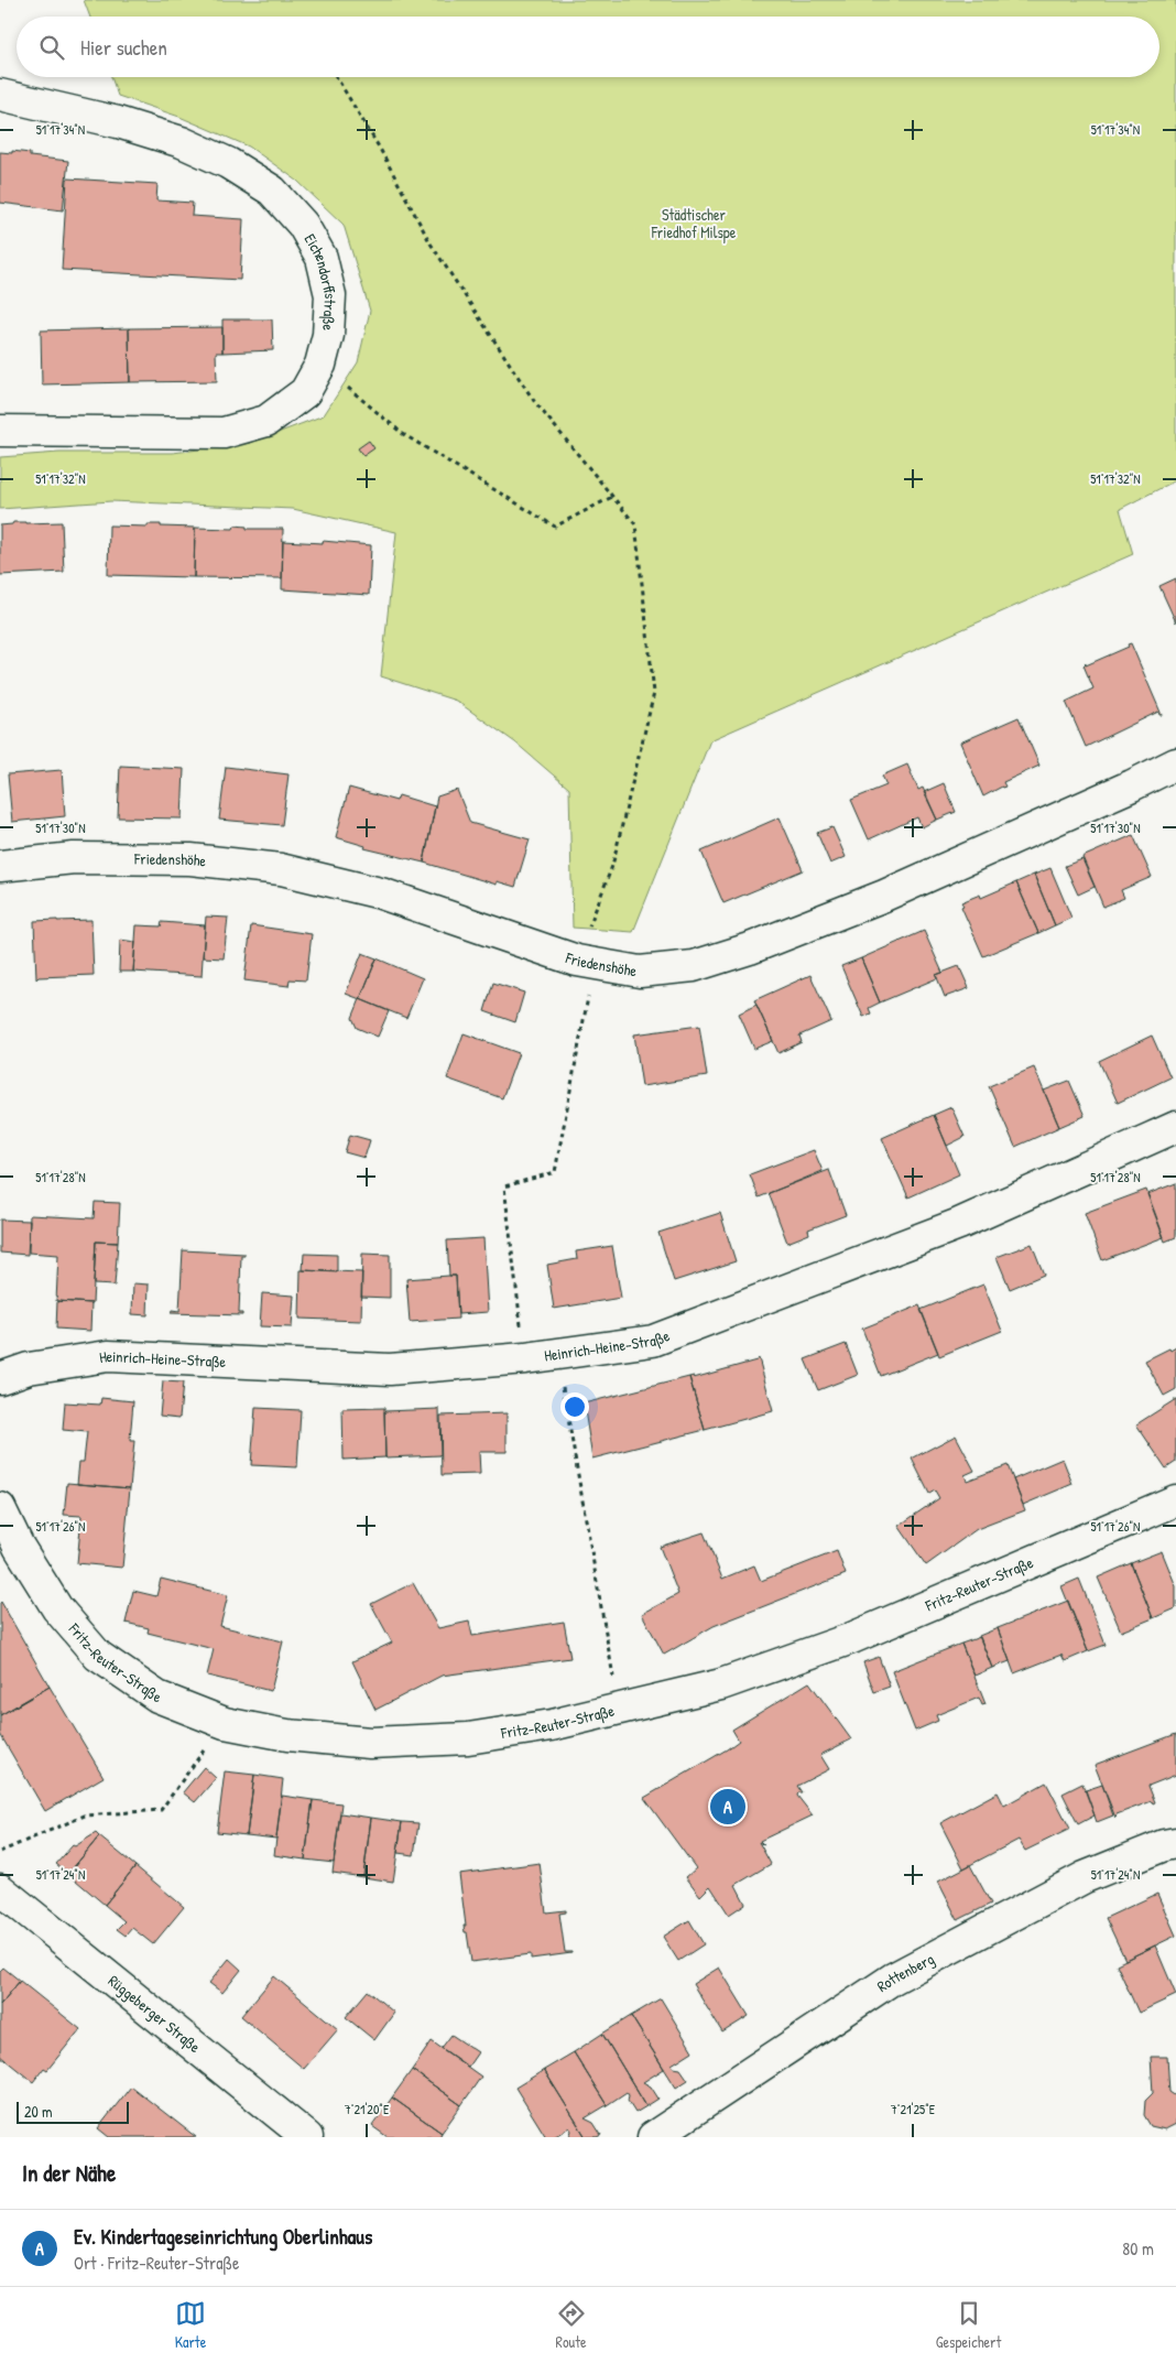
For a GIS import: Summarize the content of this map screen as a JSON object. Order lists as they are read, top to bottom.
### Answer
{
  "streets": {
    "street": [
      "Eichendorffstraße",
      "Friedenshöhe",
      "Heinrich-Heine-Straße",
      "Fritz-Reuter-Straße",
      "Rottenberg",
      "Rüggeberger Straße"
    ]
  },
  "parks": ["Städtischer Friedhof Milspe"],
  "scale_bar": "20 m",
  "page": {
    "search": "Hier suchen",
    "pins": "A",
    "scale": "20 m",
    "heading": "In der Nähe",
    "list": [
      {
        "mark": "A",
        "name": "Ev. Kindertageseinrichtung Oberlinhaus",
        "note": "Ort · Fritz-Reuter-Straße",
        "value": "80 m"
      }
    ],
    "nav": ["Karte", "Route", "Gespeichert"]
  },
  "coordinates": [
    "51°17'34\"N",
    "51°17'32\"N",
    "51°17'30\"N",
    "51°17'28\"N",
    "51°17'26\"N",
    "51°17'24\"N",
    "7°21'20\"E",
    "7°21'25\"E"
  ]
}
